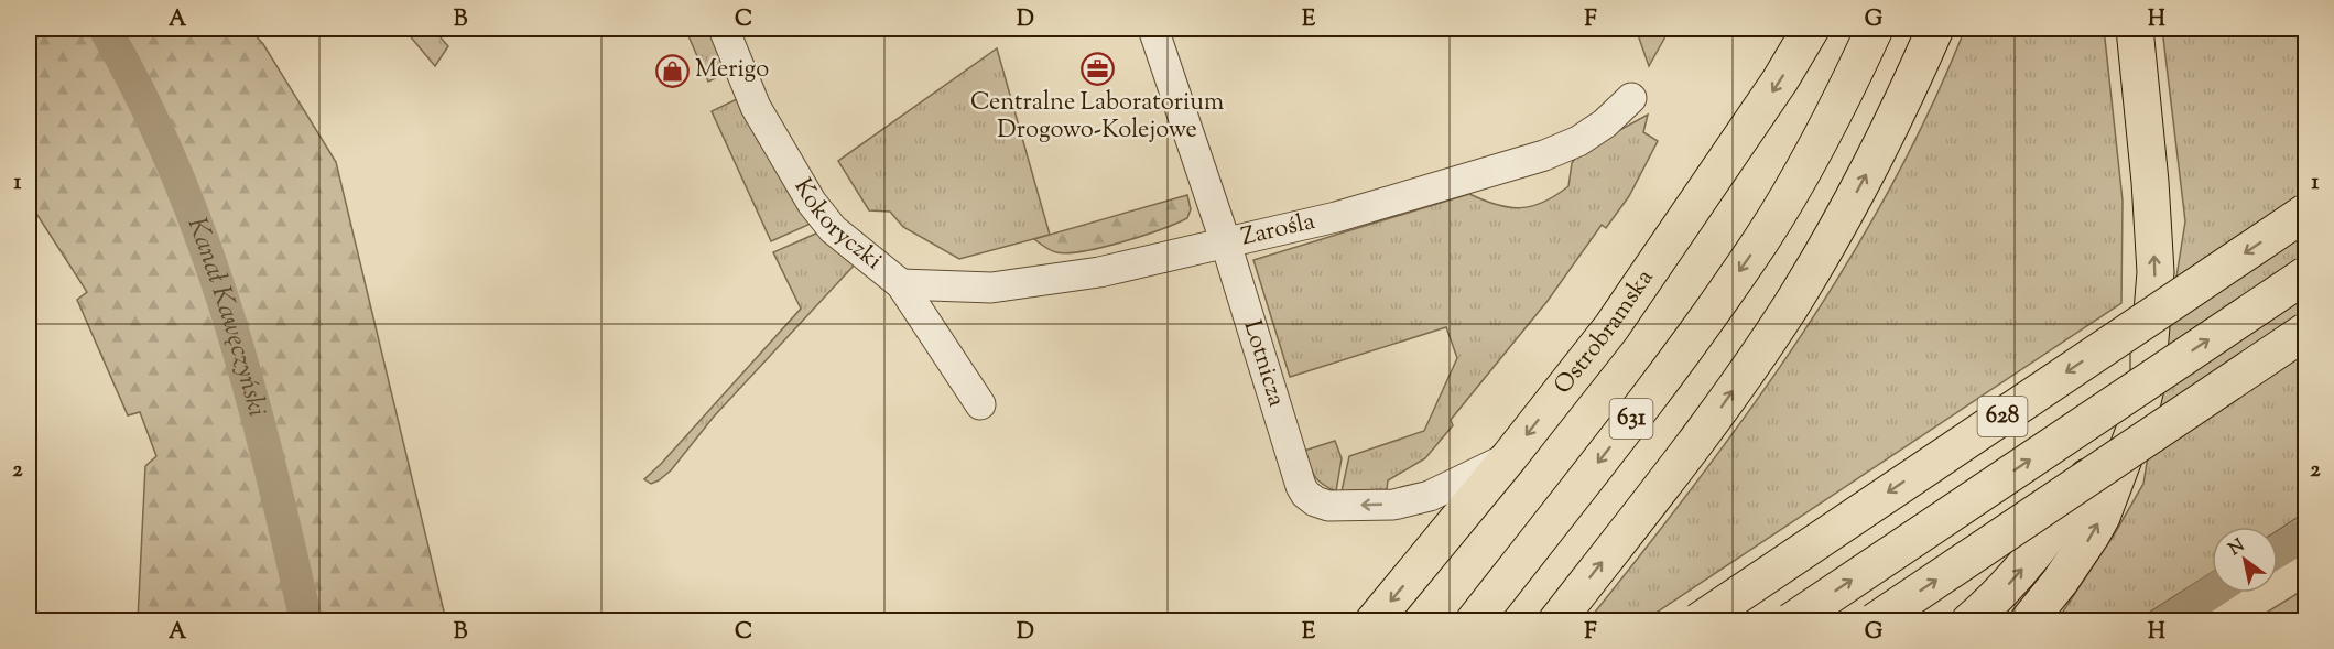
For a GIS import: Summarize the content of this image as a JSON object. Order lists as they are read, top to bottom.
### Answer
{
  "streets": {
    "main road": ["Ostrobramska", "628", "631"],
    "street": ["Kokoryczki", "Zarośla", "Lotnicza"]
  },
  "crossings": [
    ["Kokoryczki", "Zarośla"],
    ["Zarośla", "Lotnicza"],
    ["Ostrobramska", "Lotnicza"]
  ],
  "water": ["Kanał Kawęczyński"],
  "places": {
    "office": ["Centralne Laboratorium Drogowo-Kolejowe"],
    "shop": ["Merigo"]
  },
  "north": "top left",
  "grid": {
    "columns": [
      "A",
      "B",
      "C",
      "D",
      "E",
      "F",
      "G",
      "H"
    ],
    "rows": ["1", "2"]
  }
}
